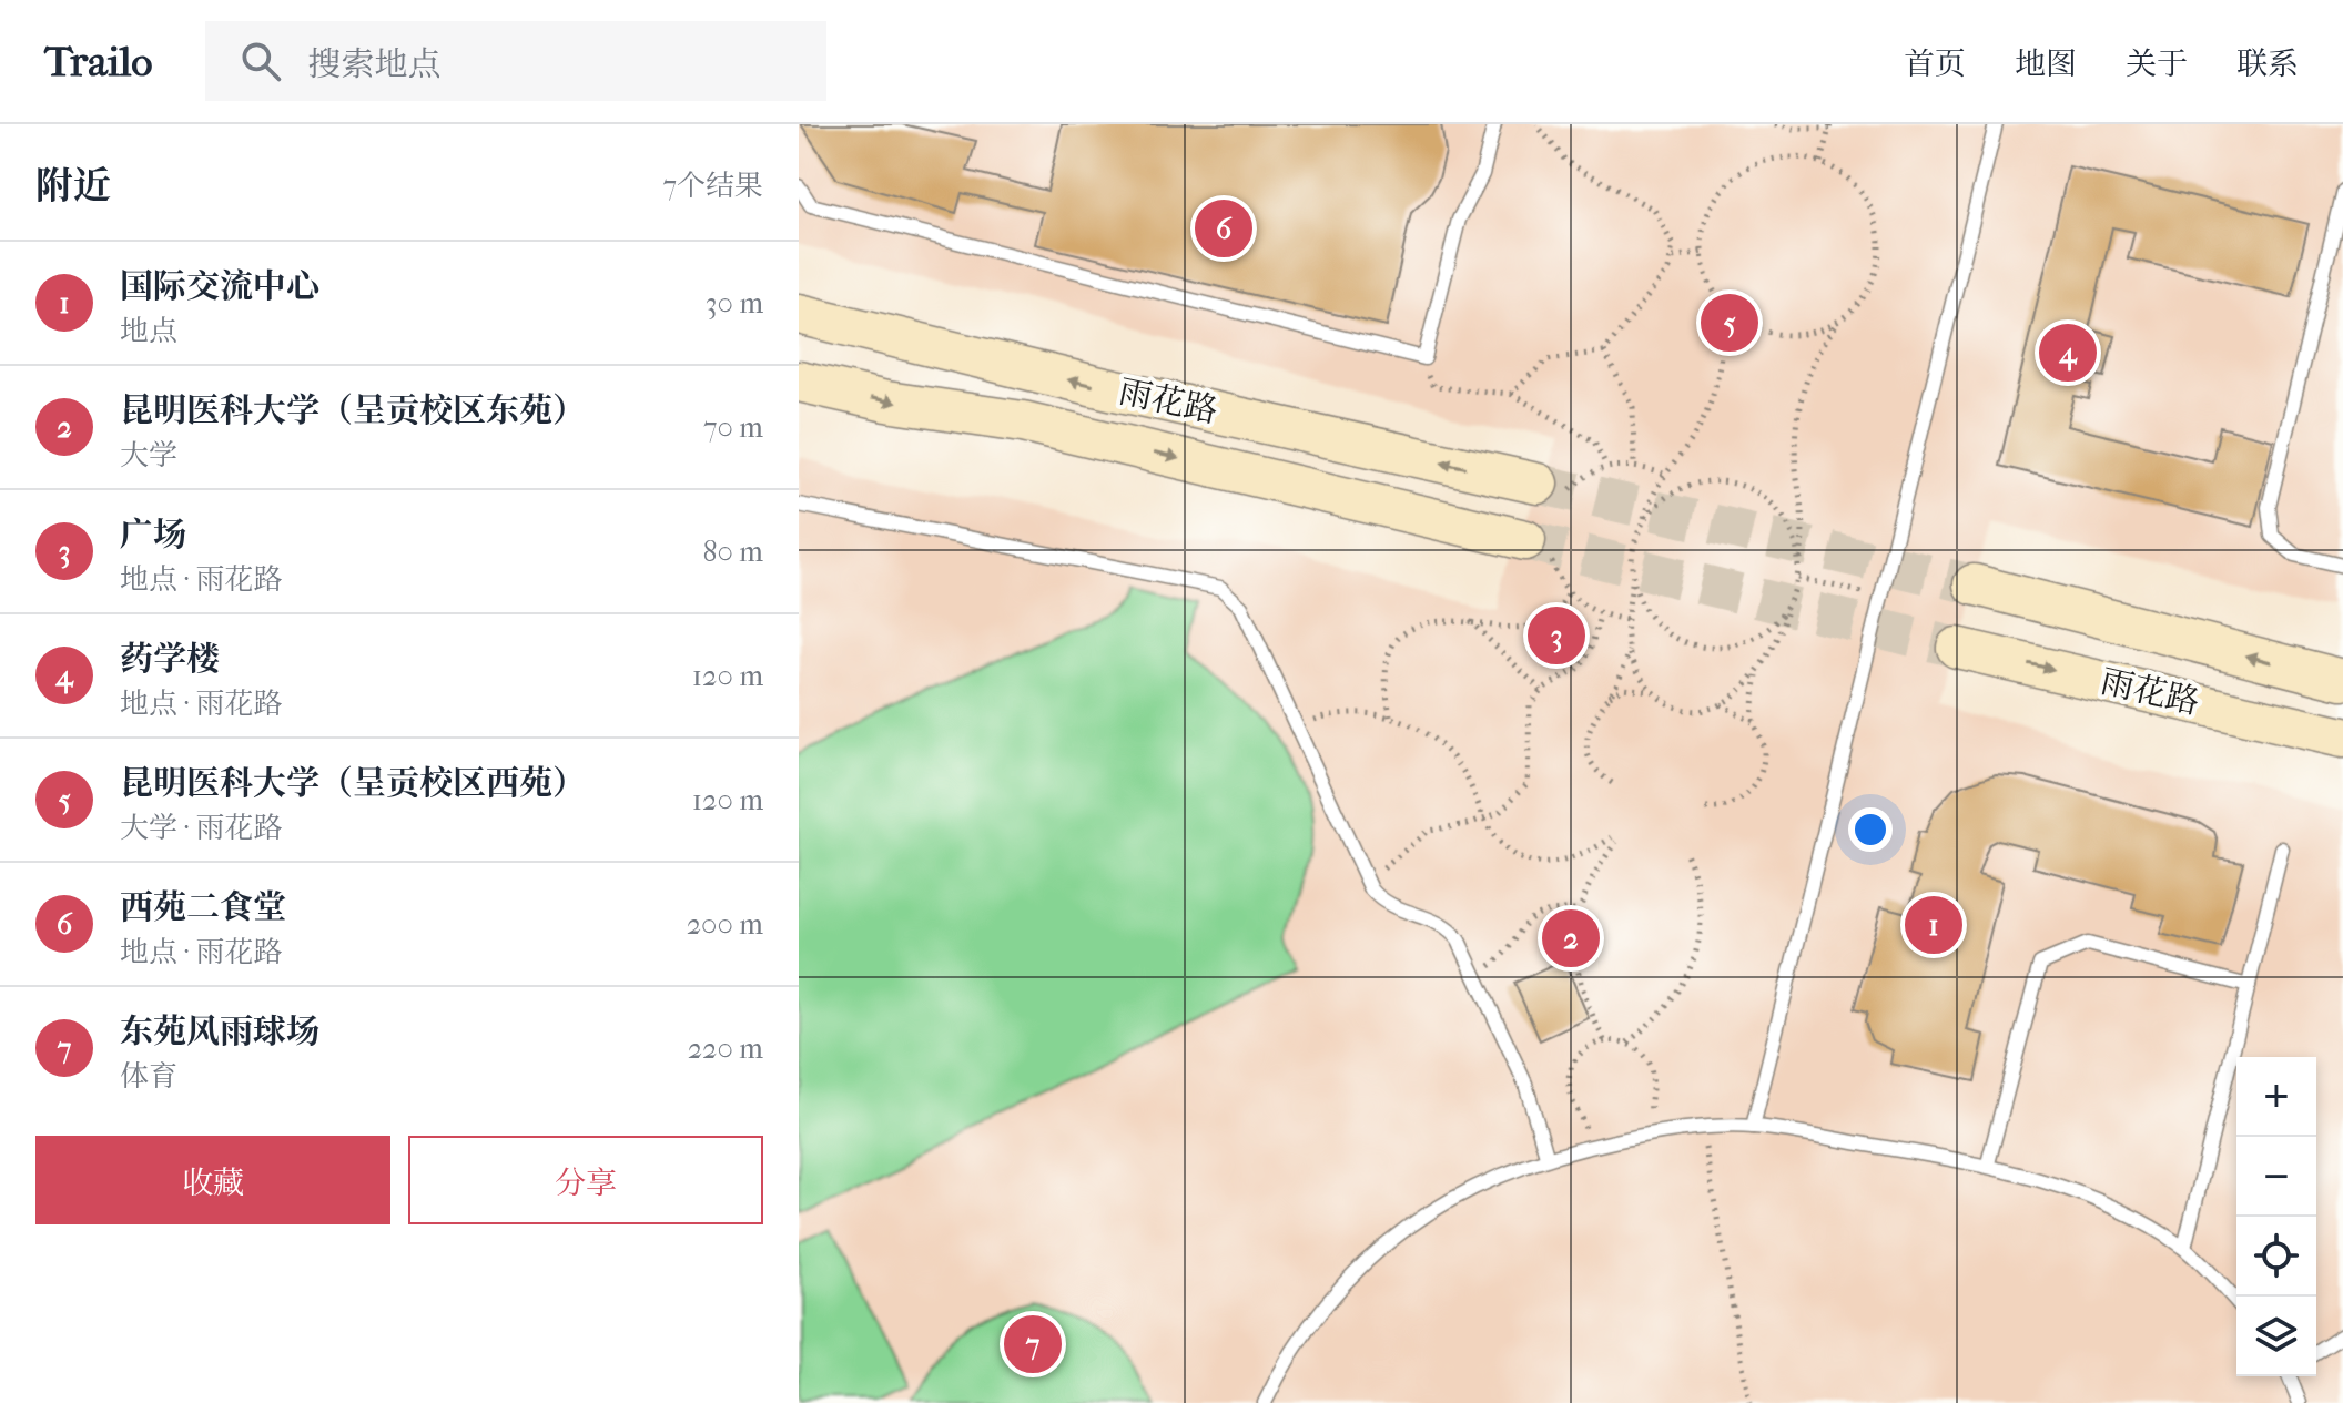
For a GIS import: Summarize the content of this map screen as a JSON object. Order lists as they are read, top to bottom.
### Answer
{
  "streets": {
    "street": ["雨花路"]
  },
  "page": {
    "header": "Trailo",
    "search": "搜索地点",
    "nav": [
      "首页",
      "地图",
      "关于",
      "联系"
    ],
    "heading": ["附近", "7个结果"],
    "pins": [
      "6",
      "5",
      "4",
      "3",
      "1",
      "2",
      "7"
    ],
    "list": [
      {
        "mark": "1",
        "name": "国际交流中心",
        "note": "地点",
        "value": "30 m"
      },
      {
        "mark": "2",
        "name": "昆明医科大学（呈贡校区东苑）",
        "note": "大学",
        "value": "70 m"
      },
      {
        "mark": "3",
        "name": "广场",
        "note": "地点 · 雨花路",
        "value": "80 m"
      },
      {
        "mark": "4",
        "name": "药学楼",
        "note": "地点 · 雨花路",
        "value": "120 m"
      },
      {
        "mark": "5",
        "name": "昆明医科大学（呈贡校区西苑）",
        "note": "大学 · 雨花路",
        "value": "120 m"
      },
      {
        "mark": "6",
        "name": "西苑二食堂",
        "note": "地点 · 雨花路",
        "value": "200 m"
      },
      {
        "mark": "7",
        "name": "东苑风雨球场",
        "note": "体育",
        "value": "220 m"
      }
    ],
    "map_buttons": ["+", "−"],
    "buttons": ["收藏", "分享"]
  }
}
